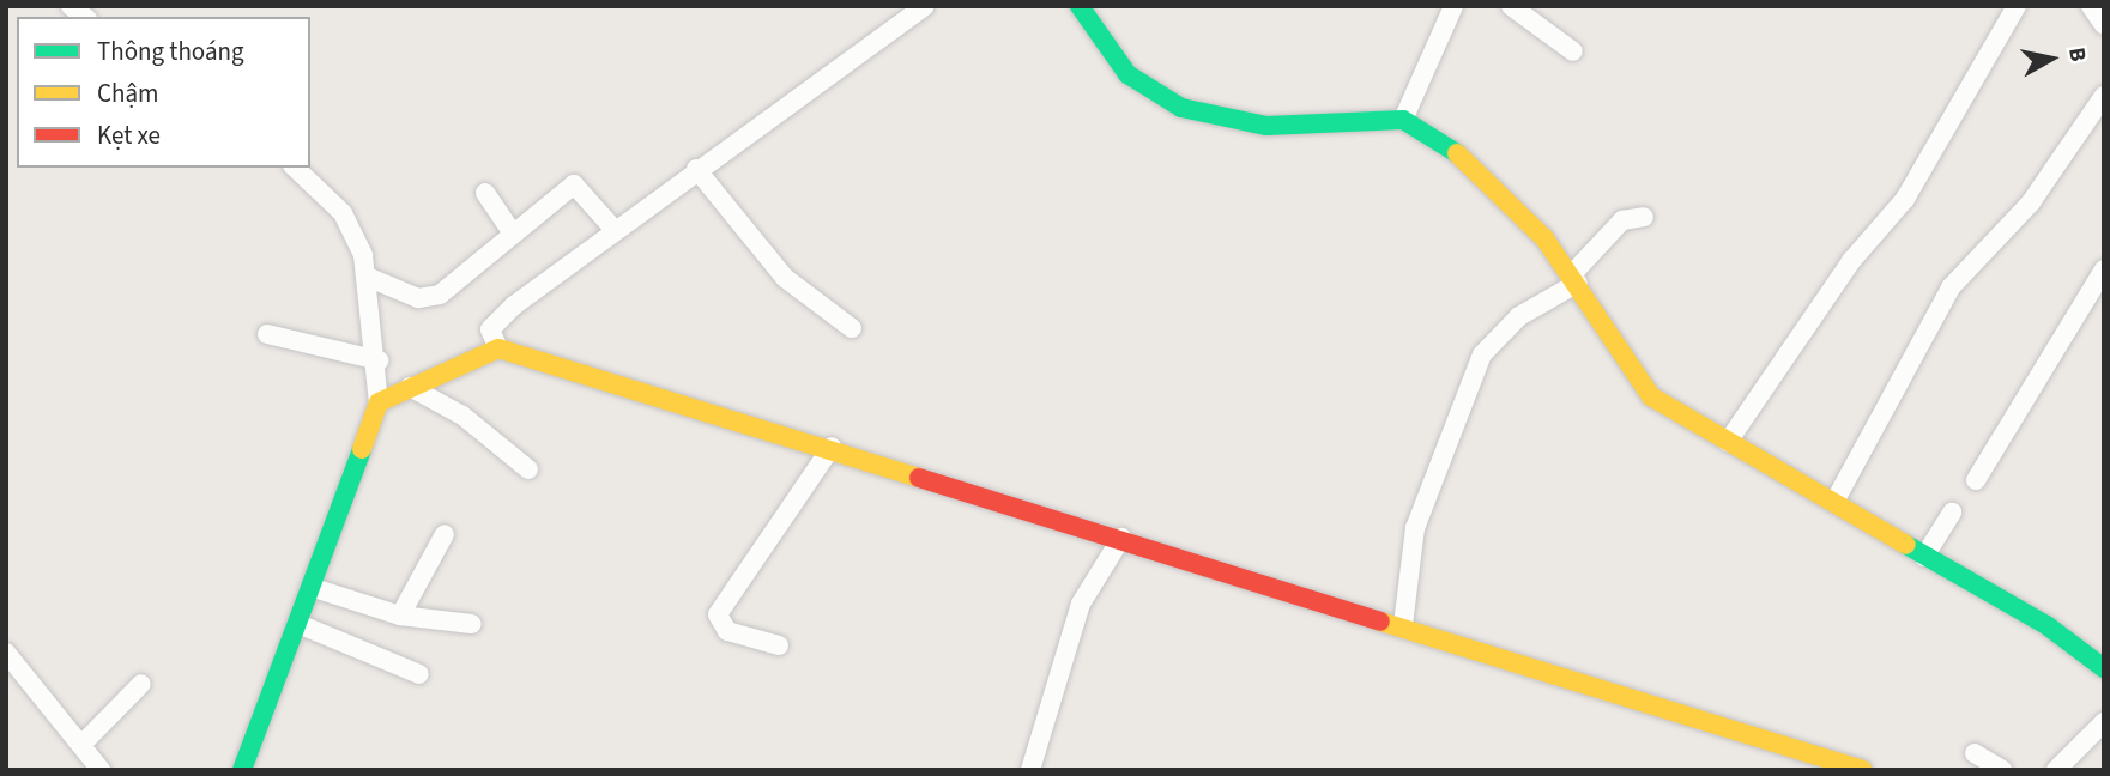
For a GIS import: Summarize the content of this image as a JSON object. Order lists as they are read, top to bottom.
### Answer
{
  "legend": ["Thông thoáng", "Chậm", "Kẹt xe"],
  "north": "right"
}
